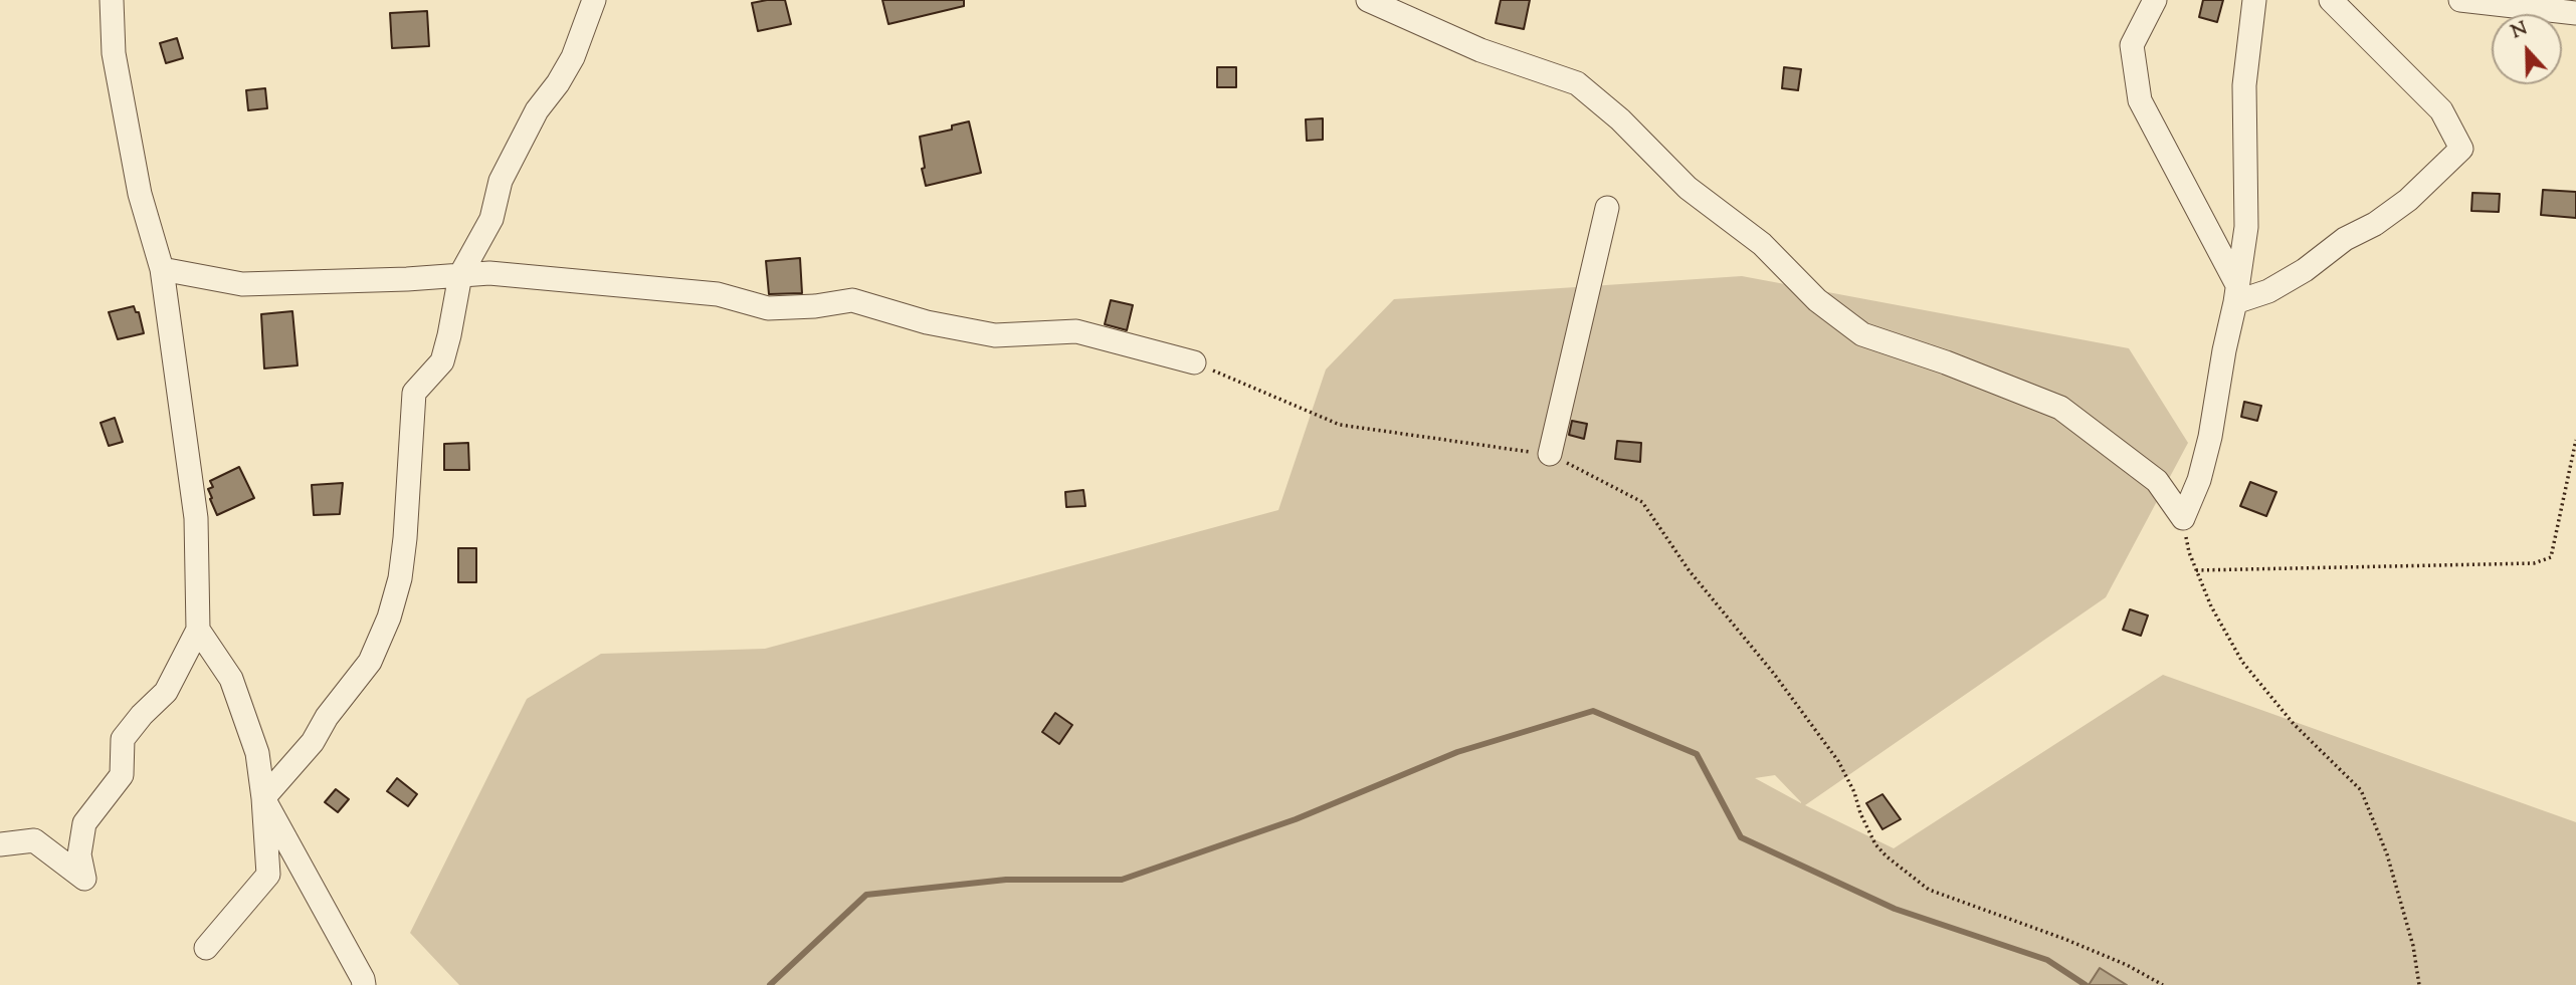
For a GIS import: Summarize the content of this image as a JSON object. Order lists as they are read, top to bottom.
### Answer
{
  "north": "top"
}
